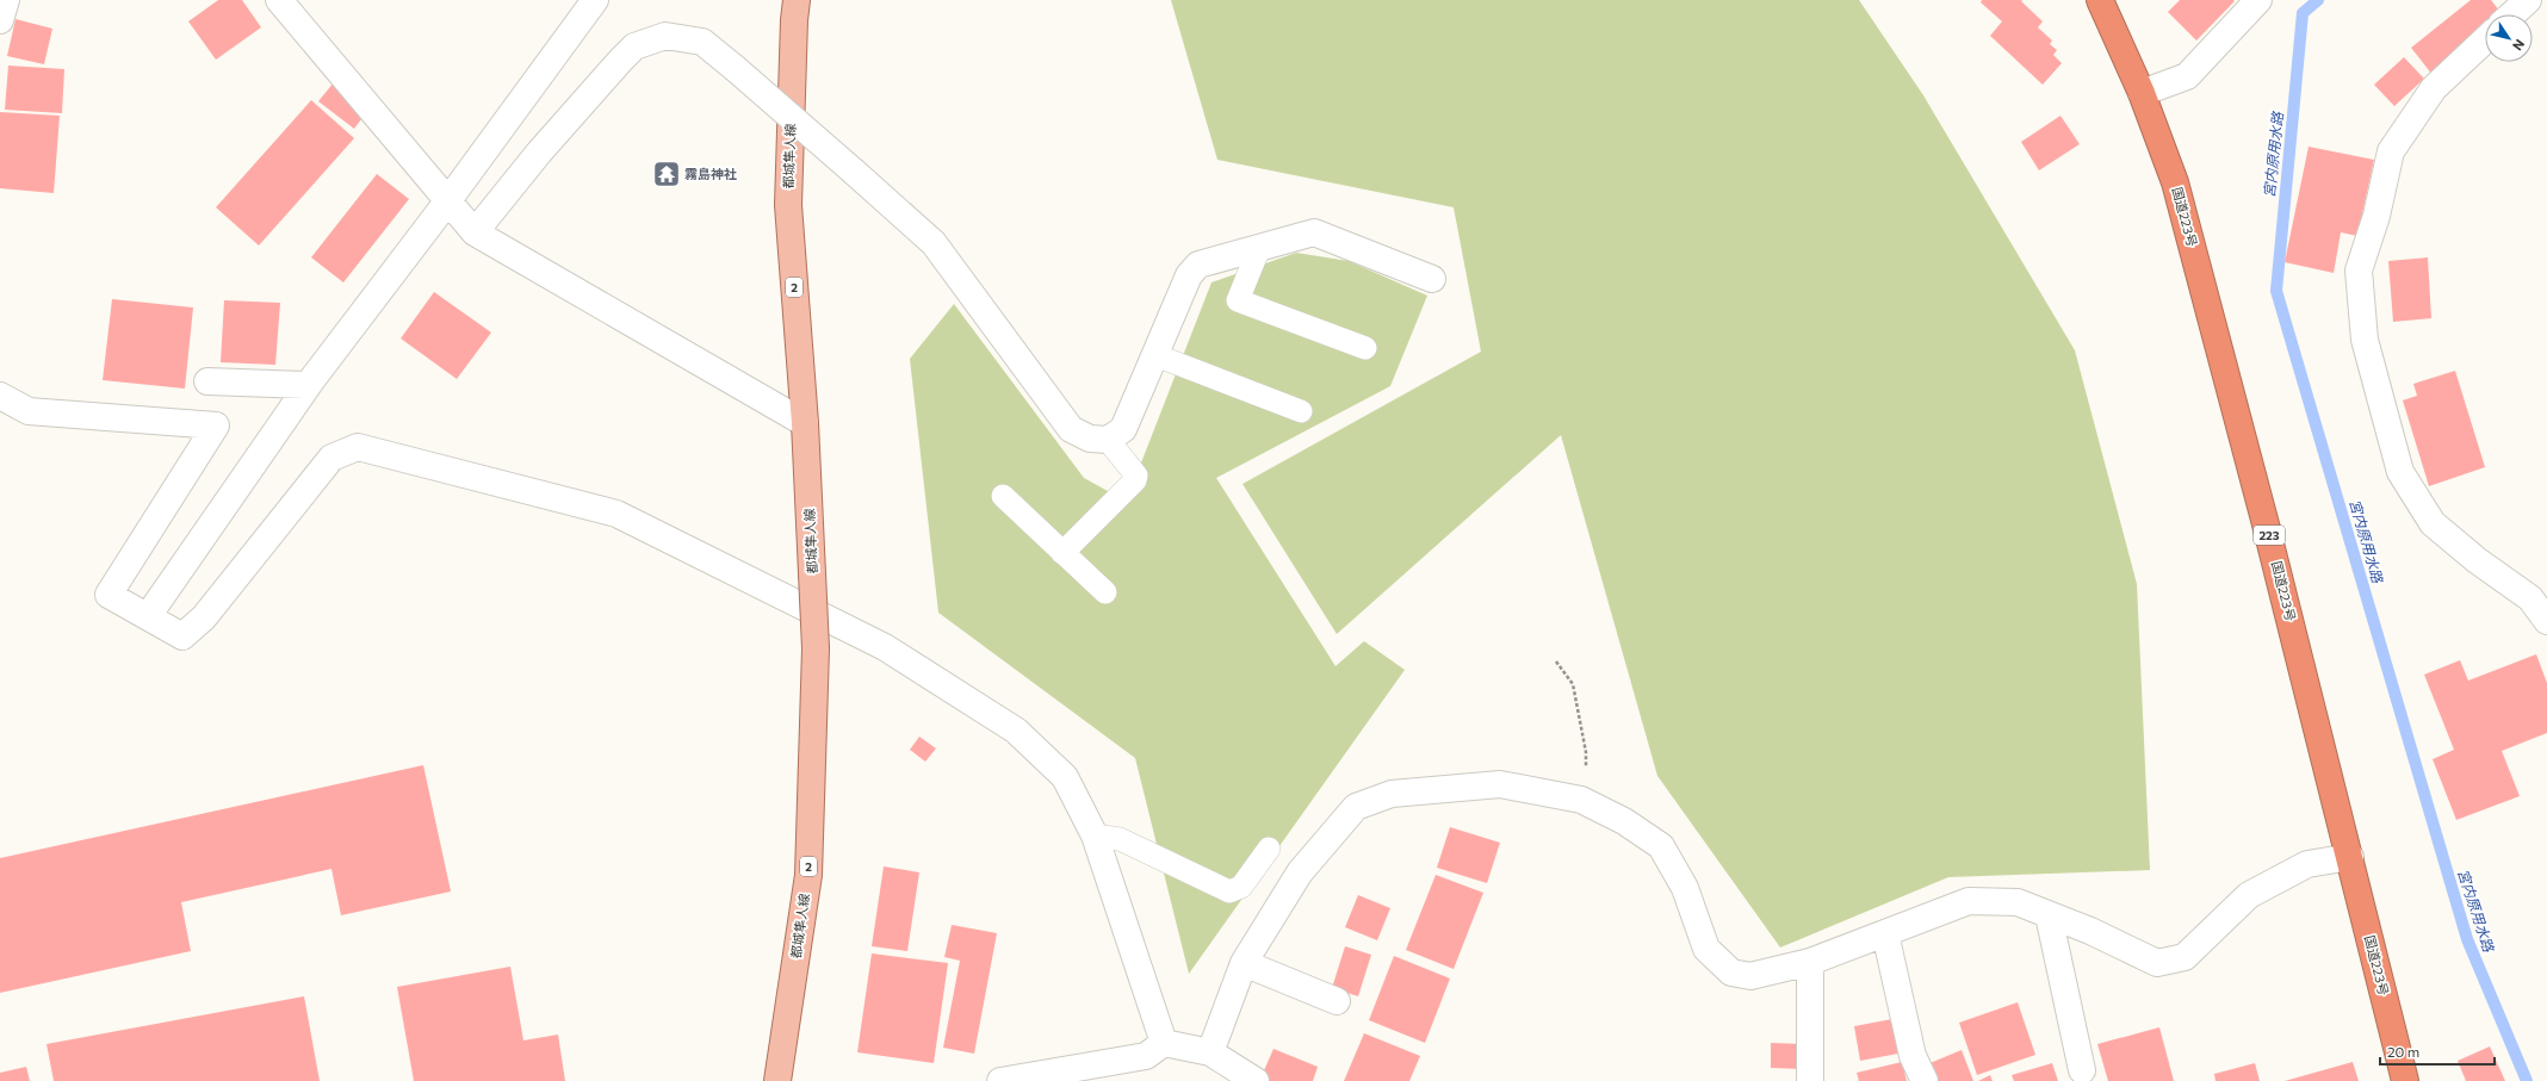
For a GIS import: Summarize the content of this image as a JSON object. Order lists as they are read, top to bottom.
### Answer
{
  "streets": {
    "highway": ["国道223号", "223"],
    "main road": ["都城隼人線", "2"]
  },
  "water": ["宮内原用水路"],
  "places": {
    "temple": ["霧島神社"]
  },
  "scale_bar": "20 m",
  "north": "bottom right"
}
